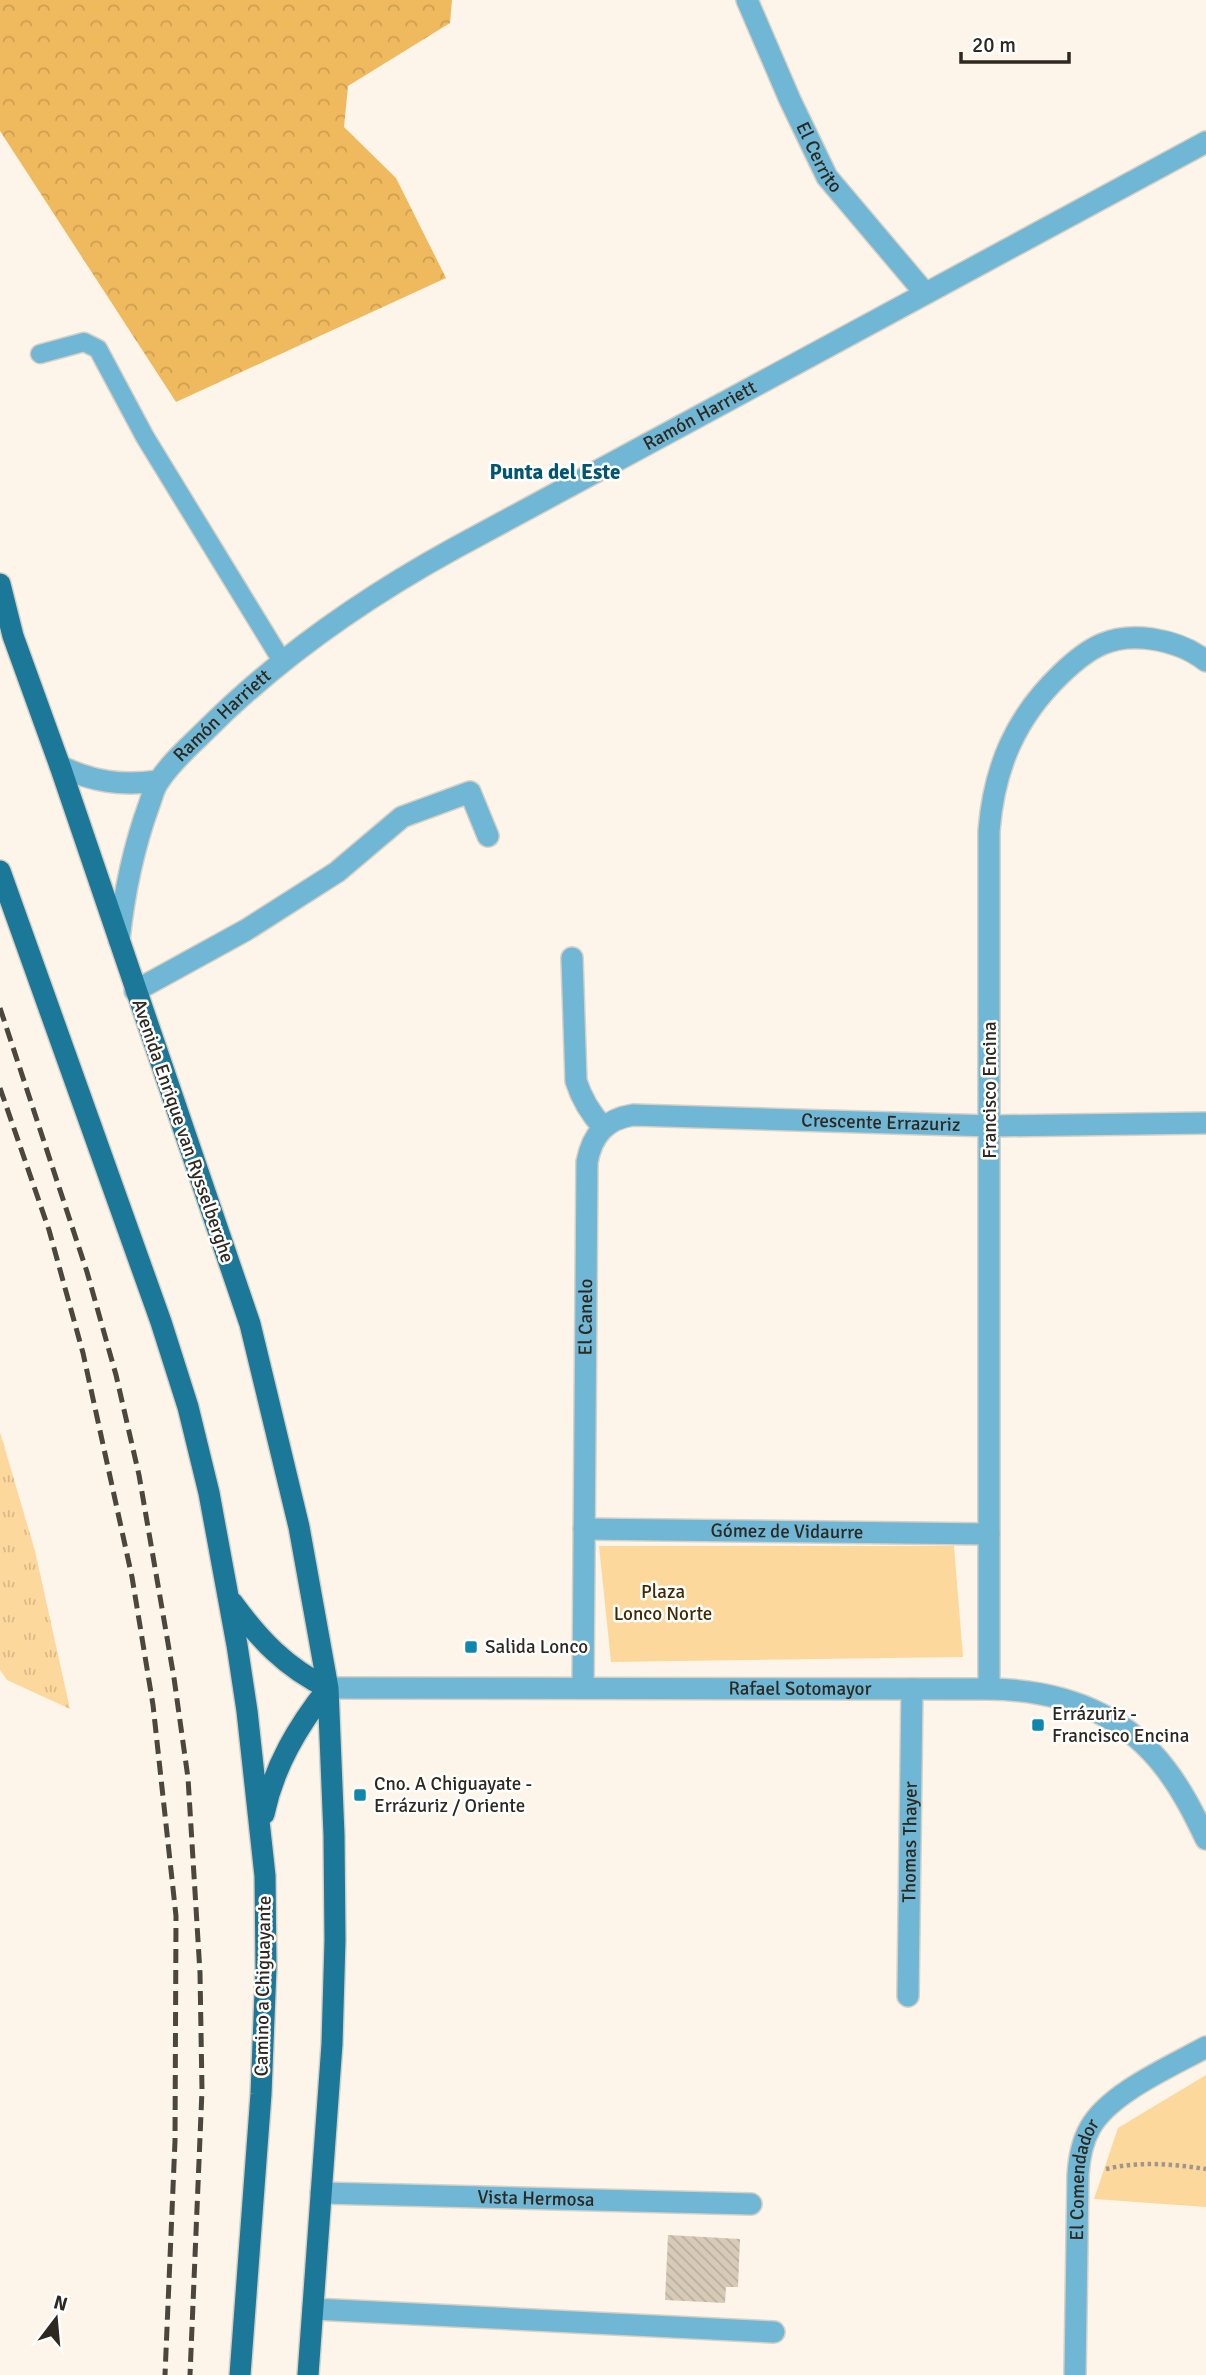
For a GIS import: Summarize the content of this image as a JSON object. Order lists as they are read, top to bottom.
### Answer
{
  "streets": {
    "main road": ["Avenida Enrique van Rysselberghe", "Camino a Chiguayante"],
    "street": [
      "El Cerrito",
      "Ramón Harriett",
      "Francisco Encina",
      "Crescente Errazuriz",
      "El Canelo",
      "Gómez de Vidaurre",
      "Rafael Sotomayor",
      "Thomas Thayer",
      "El Comendador",
      "Vista Hermosa"
    ]
  },
  "crossings": [
    ["El Cerrito", "Ramón Harriett"],
    ["Ramón Harriett", "Avenida Enrique van Rysselberghe"],
    ["Francisco Encina", "Crescente Errazuriz"],
    ["Francisco Encina", "Gómez de Vidaurre"],
    ["Francisco Encina", "Rafael Sotomayor"],
    ["Crescente Errazuriz", "El Canelo"],
    ["Avenida Enrique van Rysselberghe", "Rafael Sotomayor"],
    ["El Canelo", "Gómez de Vidaurre"],
    ["El Canelo", "Rafael Sotomayor"],
    ["Rafael Sotomayor", "Thomas Thayer"]
  ],
  "districts": ["Punta del Este"],
  "parks": ["Plaza Lonco Norte"],
  "places": {
    "transit": ["Salida Lonco", "Errázuriz - Francisco Encina", "Cno. A Chiguayate - Errázuriz / Oriente"]
  },
  "scale_bar": "20 m",
  "north": "top"
}
